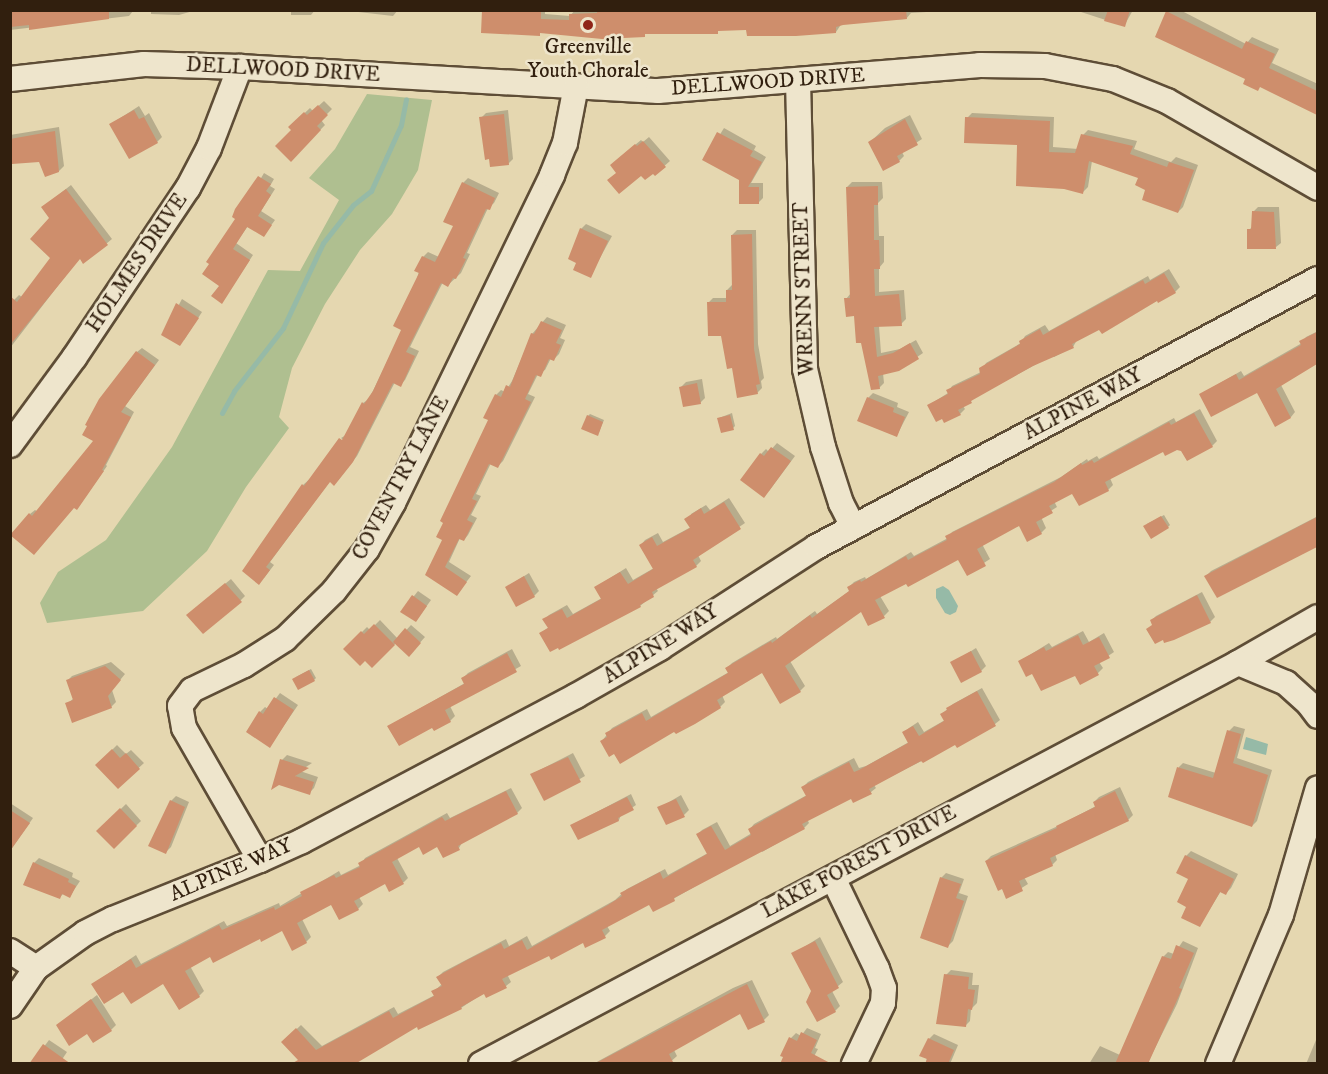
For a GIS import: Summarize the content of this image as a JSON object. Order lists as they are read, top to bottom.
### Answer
{
  "streets": {
    "street": [
      "DELLWOOD DRIVE",
      "HOLMES DRIVE",
      "WRENN STREET",
      "ALPINE WAY",
      "COVENTRY LANE",
      "LAKE FOREST DRIVE"
    ]
  },
  "crossings": [
    ["DELLWOOD DRIVE", "HOLMES DRIVE"],
    ["DELLWOOD DRIVE", "WRENN STREET"],
    ["DELLWOOD DRIVE", "COVENTRY LANE"],
    ["WRENN STREET", "ALPINE WAY"],
    ["ALPINE WAY", "COVENTRY LANE"]
  ],
  "places": ["Greenville Youth Chorale"]
}
